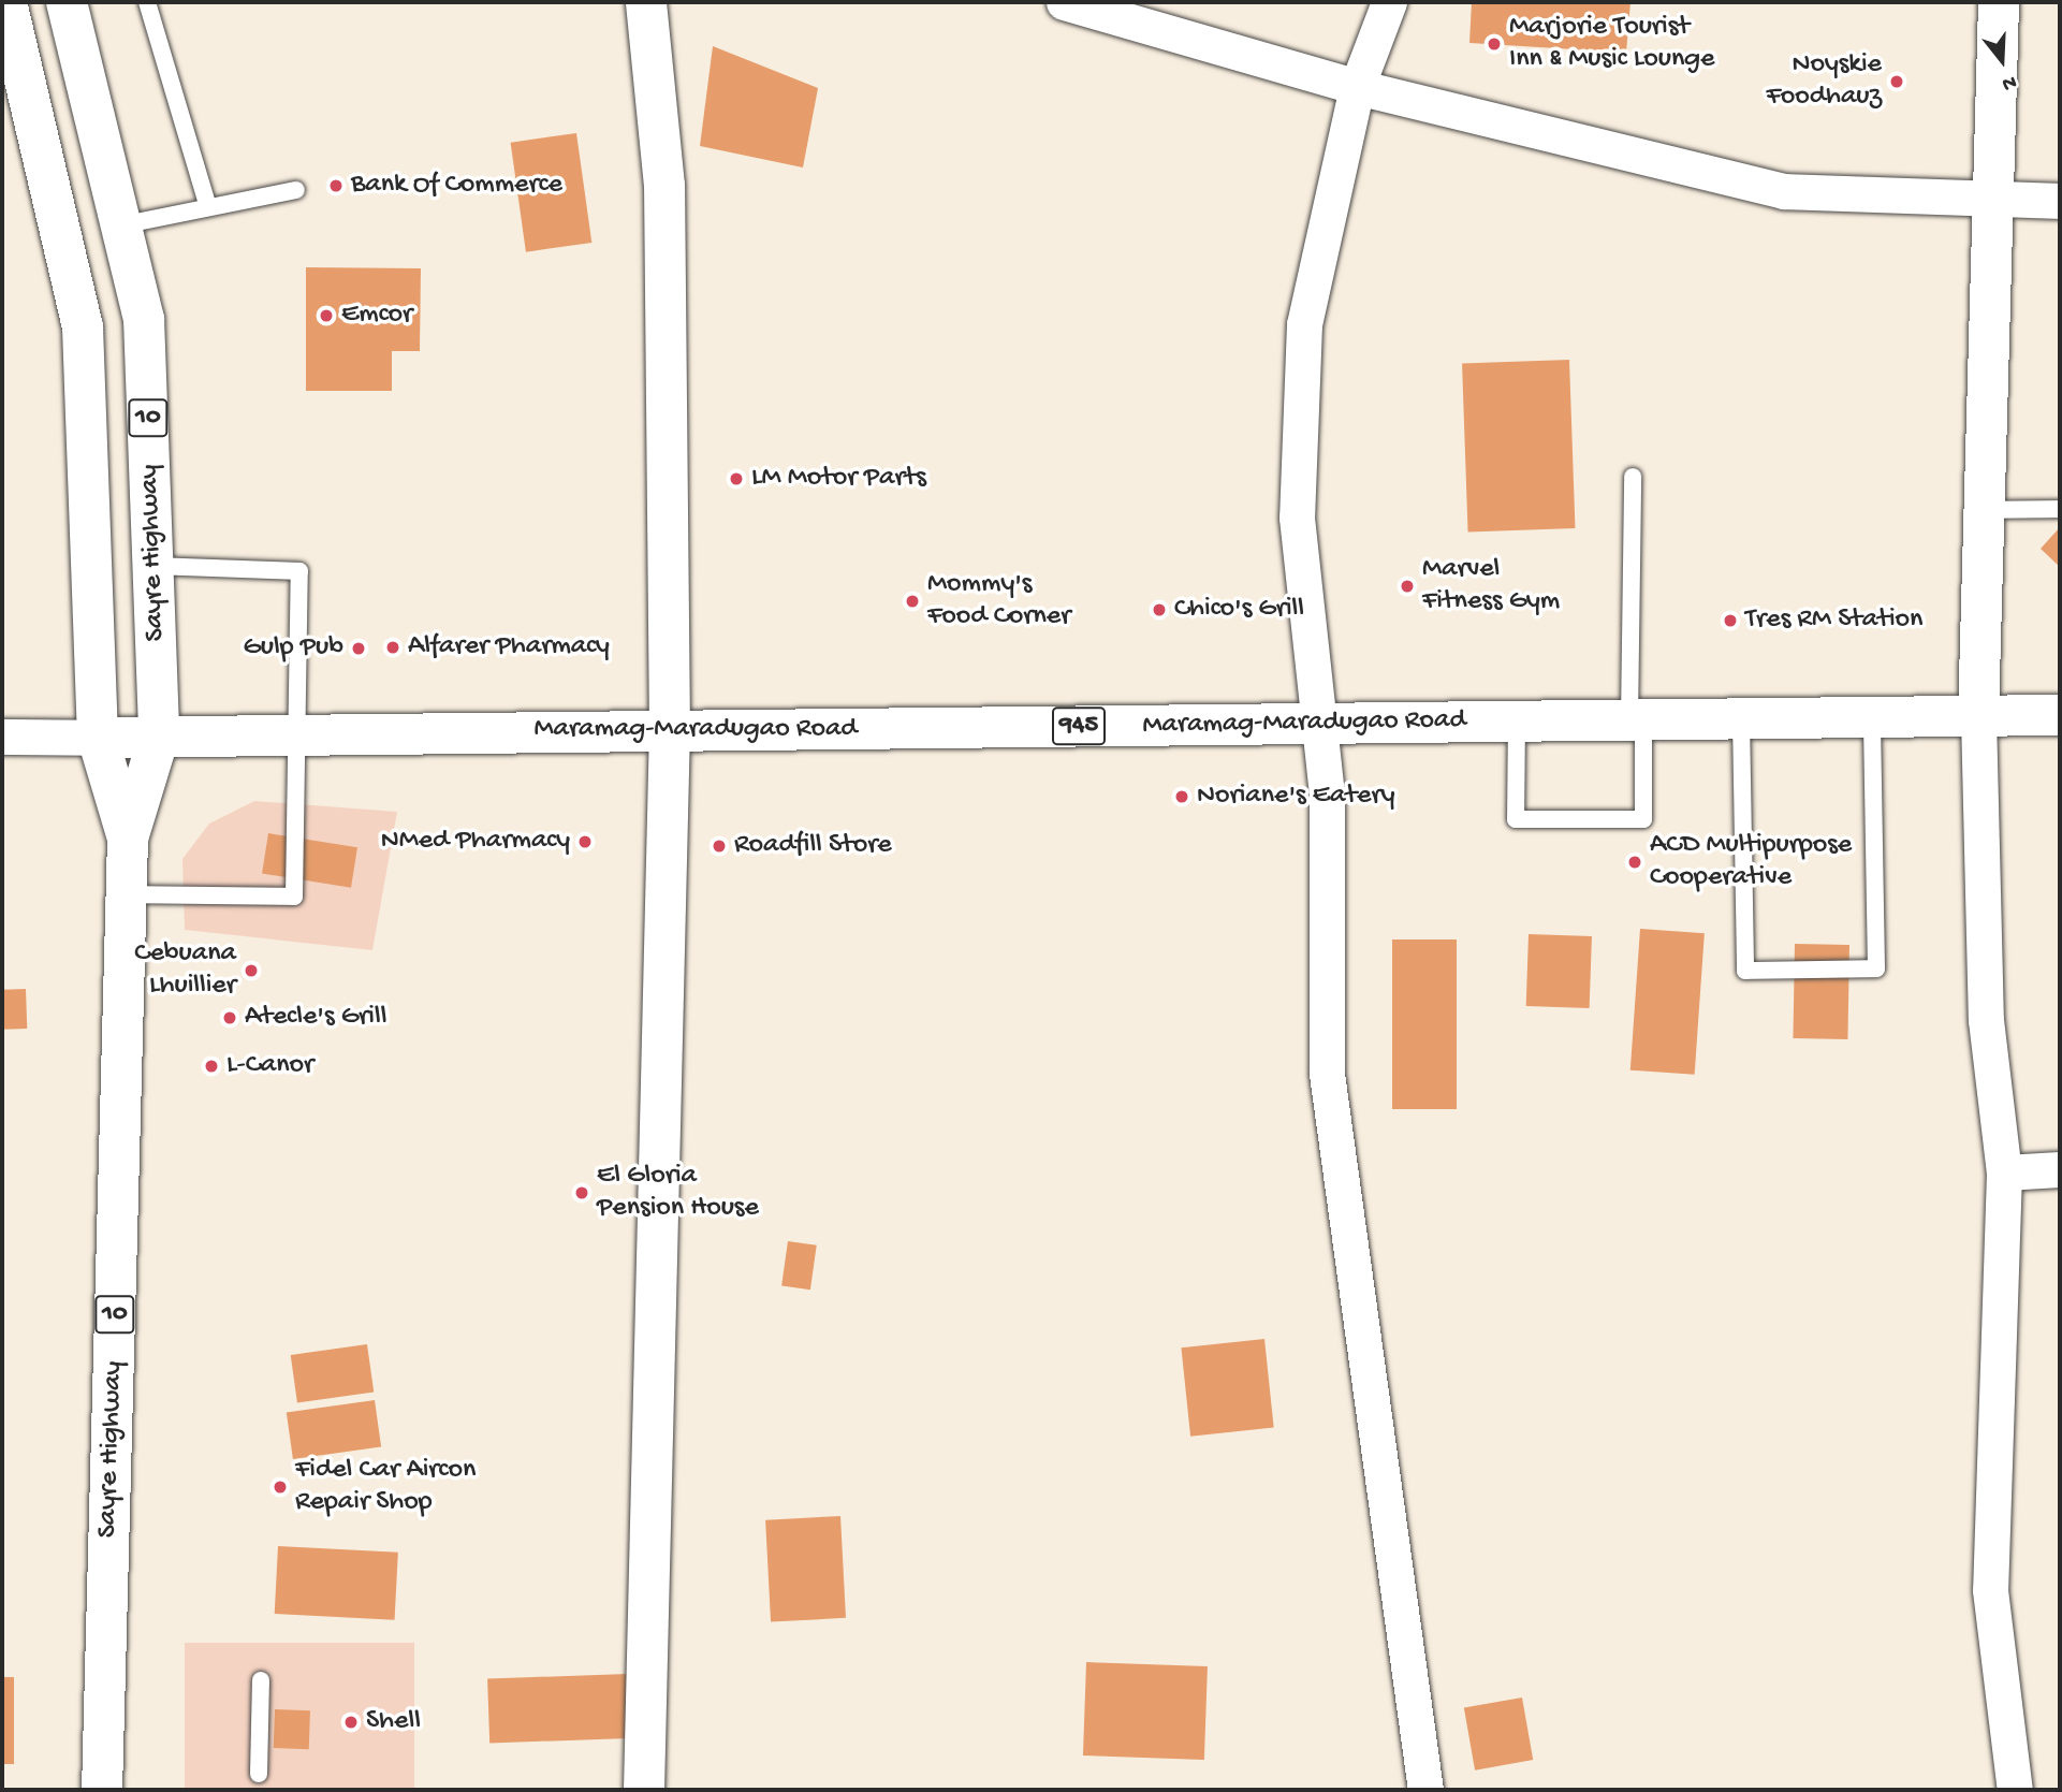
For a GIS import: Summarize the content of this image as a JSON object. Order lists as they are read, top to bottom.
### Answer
{
  "streets": {
    "main road": [
      "10",
      "Sayre Highway",
      "Maramag-Maradugao Road",
      "945"
    ]
  },
  "crossings": [
    ["Sayre Highway", "Maramag-Maradugao Road"]
  ],
  "places": [
    "Marjorie Tourist Inn & Music Lounge",
    "Noyskie Foodhauz",
    "Bank Of Commerce",
    "Emcor",
    "LM Motor Parts",
    "Marvel Fitness Gym",
    "Mommy's Food Corner",
    "Chico's Grill",
    "Tres RM Station",
    "Alfarer Pharmacy",
    "Gulp Pub",
    "Noriane's Eatery",
    "NMed Pharmacy",
    "Roadfill Store",
    "ACD Multipurpose Cooperative",
    "Cebuana Lhuillier",
    "Atecle's Grill",
    "L-Canor",
    "El Gloria Pension House",
    "Fidel Car Aircon Repair Shop",
    "Shell"
  ],
  "north": "bottom"
}
